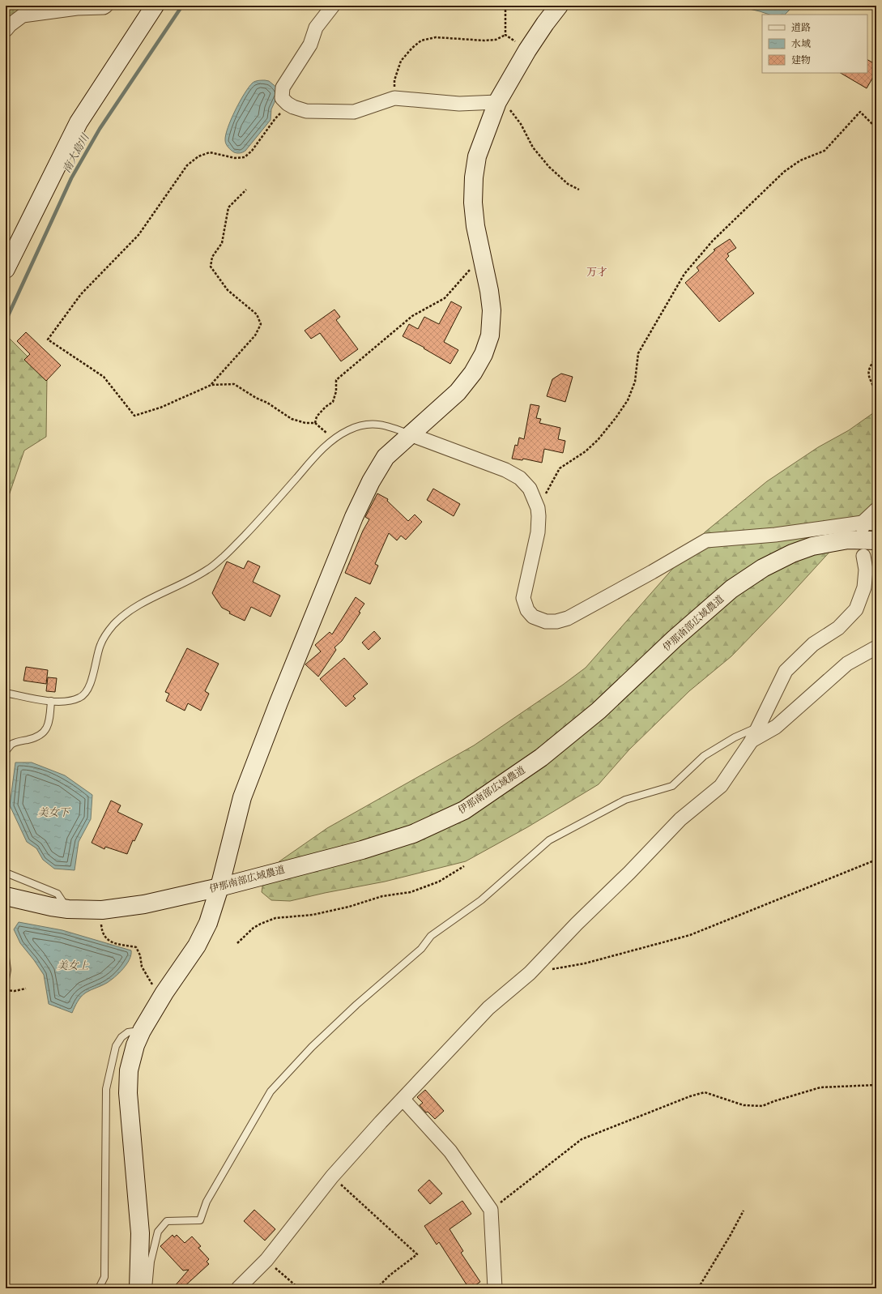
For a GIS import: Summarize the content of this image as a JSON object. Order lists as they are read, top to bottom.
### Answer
{
  "streets": {
    "street": ["伊那南部広域農道"]
  },
  "districts": ["万才"],
  "water": ["南大島川", "美女下", "美女上"],
  "legend": ["道路", "水域", "建物"]
}
